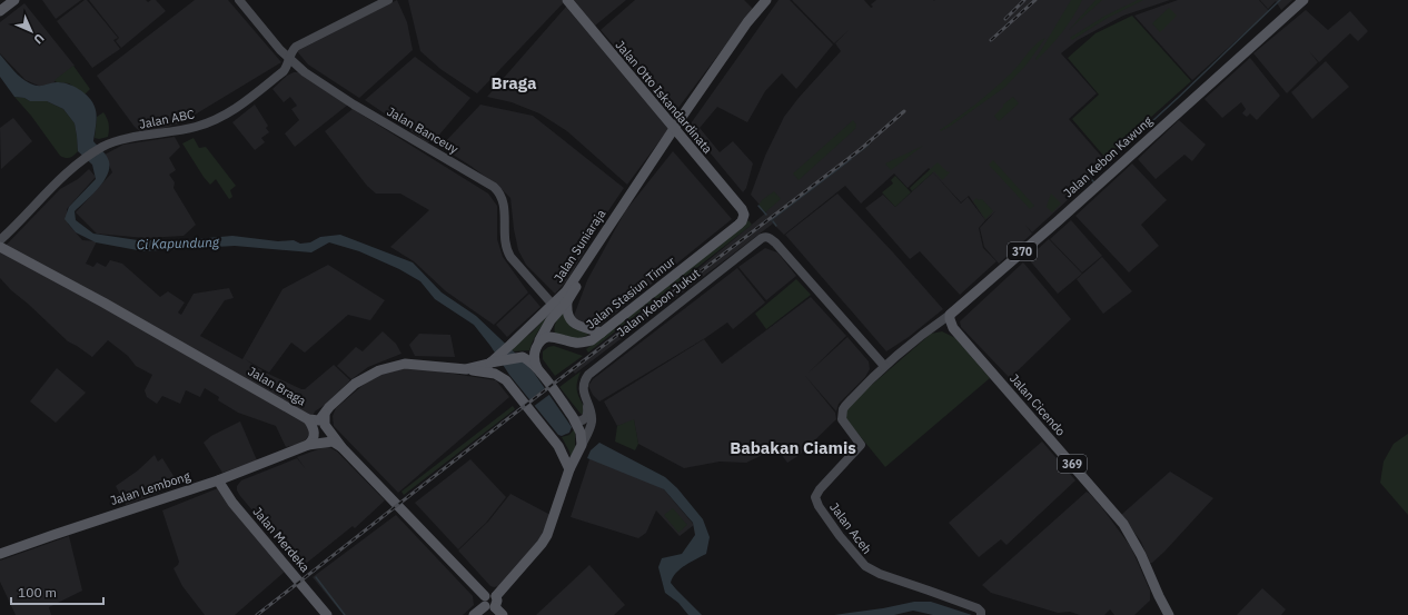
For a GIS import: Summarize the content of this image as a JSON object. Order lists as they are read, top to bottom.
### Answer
{
  "streets": {
    "main road": [
      "Jalan Otto Iskandardinata",
      "Jalan Kebon Kawung",
      "Jalan Suniaraja",
      "370",
      "Jalan Stasiun Timur",
      "Jalan Braga",
      "Jalan Cicendo",
      "369",
      "Jalan Lembong",
      "Jalan Merdeka"
    ],
    "street": [
      "Jalan ABC",
      "Jalan Banceuy",
      "Jalan Kebon Jukut",
      "Jalan Aceh"
    ]
  },
  "crossings": [
    ["Jalan Otto Iskandardinata", "Jalan Suniaraja"],
    ["Jalan Otto Iskandardinata", "Jalan Stasiun Timur"],
    ["Jalan ABC", "Jalan Banceuy"],
    ["Jalan Banceuy", "Jalan Suniaraja"],
    ["Jalan Kebon Kawung", "Jalan Cicendo"],
    ["Jalan Kebon Kawung", "Jalan Aceh"],
    ["Jalan Suniaraja", "Jalan Braga"],
    ["Jalan Kebon Jukut", "Jalan Aceh"],
    ["Jalan Lembong", "Jalan Merdeka"]
  ],
  "districts": ["Braga", "Babakan Ciamis"],
  "water": ["Ci Kapundung"],
  "scale_bar": "100 m",
  "north": "bottom right"
}
